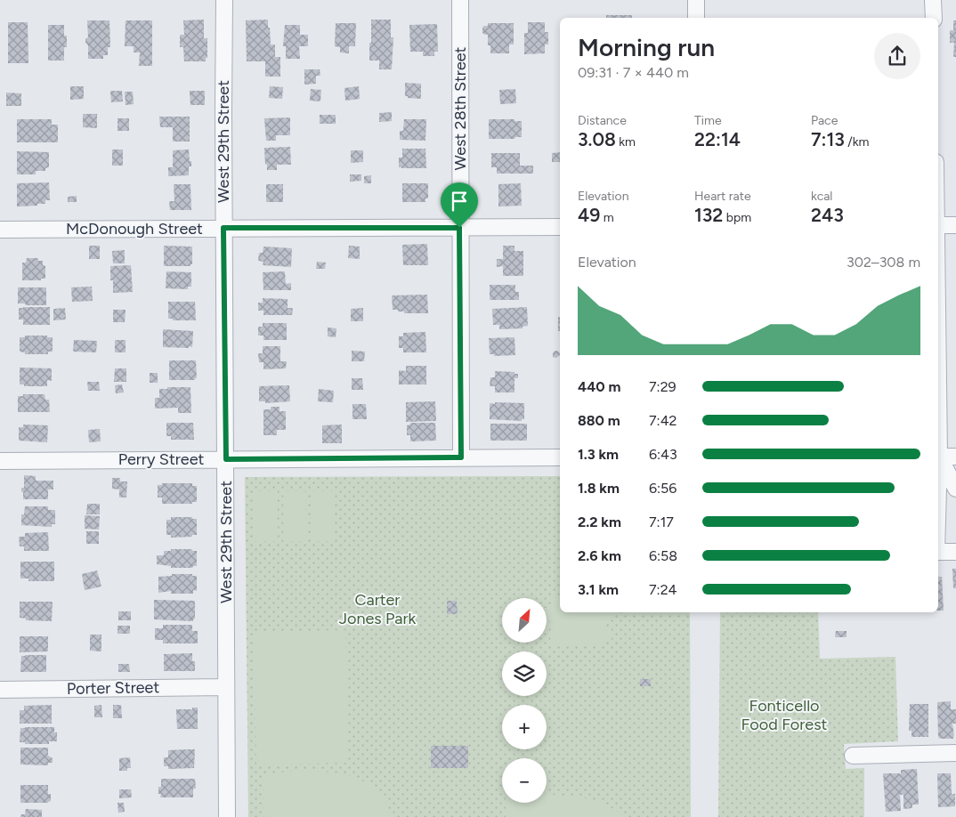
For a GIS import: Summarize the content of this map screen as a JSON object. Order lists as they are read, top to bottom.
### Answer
{
  "streets": {
    "street": [
      "West 28th Street",
      "West 29th Street",
      "McDonough Street",
      "Perry Street",
      "Porter Street"
    ]
  },
  "crossings": [
    ["West 28th Street", "McDonough Street"],
    ["West 28th Street", "Perry Street"],
    ["West 29th Street", "McDonough Street"],
    ["West 29th Street", "Perry Street"],
    ["West 29th Street", "Porter Street"]
  ],
  "parks": ["Carter Jones Park", "Fonticello Food Forest"],
  "north": "top right",
  "page": {
    "heading": ["Morning run", "09:31 · 7 × 440 m"],
    "stats": [
      ["Distance", "3.08 km"],
      ["Time", "22:14"],
      ["Pace", "7:13 /km"],
      ["Elevation", "49 m"],
      ["Heart rate", "132 bpm"],
      ["kcal", "243"]
    ],
    "chart": ["Elevation", "302–308 m"],
    "list": [
      {
        "name": "440 m",
        "note": "7:29"
      },
      {
        "name": "880 m",
        "note": "7:42"
      },
      {
        "name": "1.3 km",
        "note": "6:43"
      },
      {
        "name": "1.8 km",
        "note": "6:56"
      },
      {
        "name": "2.2 km",
        "note": "7:17"
      },
      {
        "name": "2.6 km",
        "note": "6:58"
      },
      {
        "name": "3.1 km",
        "note": "7:24"
      }
    ],
    "map_buttons": ["+", "−"]
  }
}
